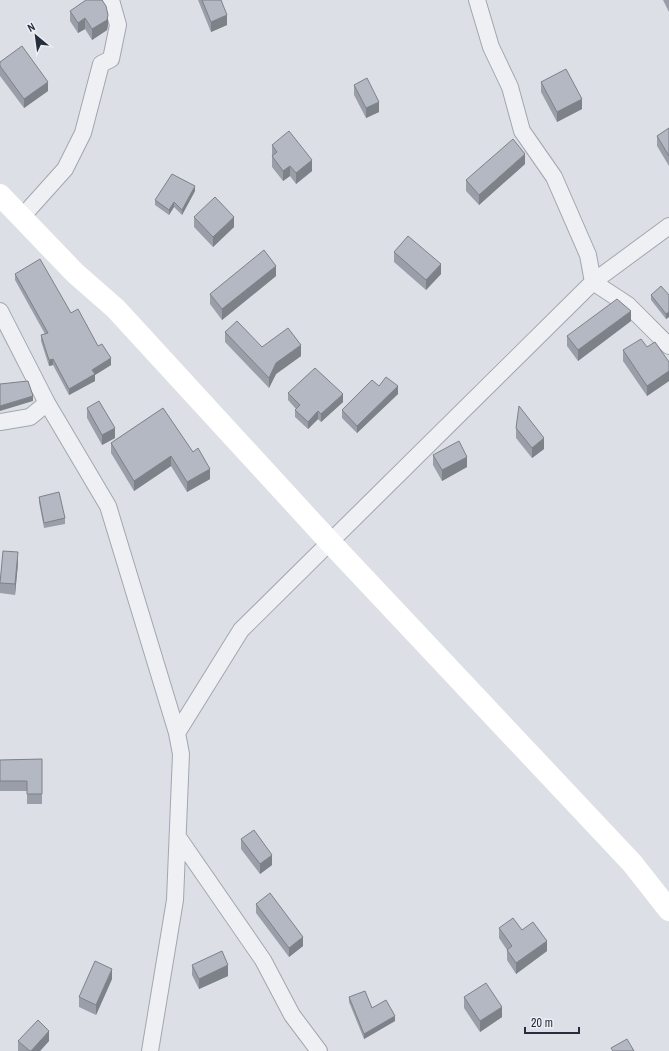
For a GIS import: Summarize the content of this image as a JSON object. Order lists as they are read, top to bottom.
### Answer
{
  "scale_bar": "20 m",
  "north": "top left"
}
